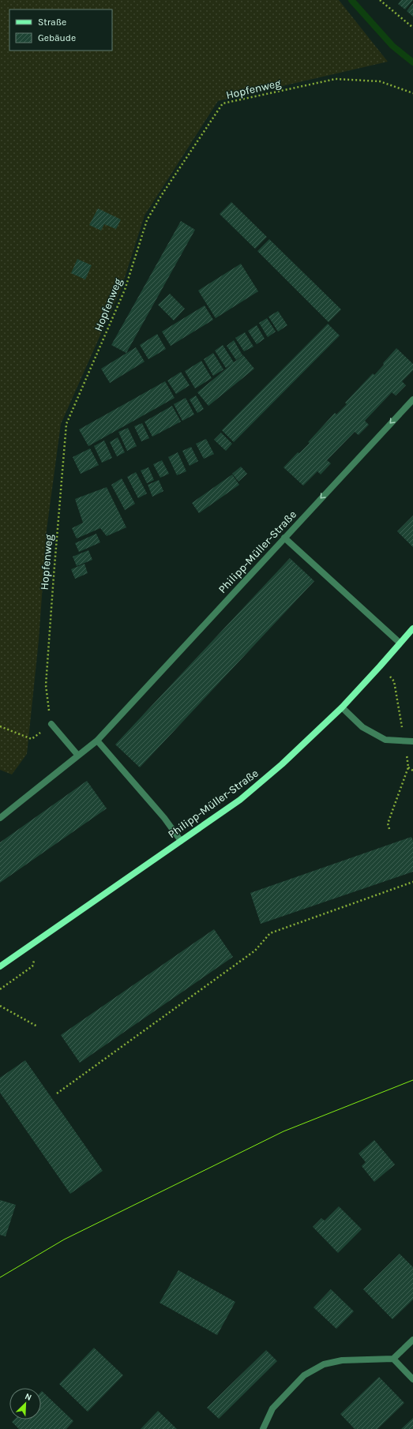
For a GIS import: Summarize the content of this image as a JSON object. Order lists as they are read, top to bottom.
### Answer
{
  "streets": {
    "main road": ["Philipp-Müller-Straße"],
    "path": ["Hopfenweg"]
  },
  "legend": ["Straße", "Gebäude"],
  "north": "top right"
}
